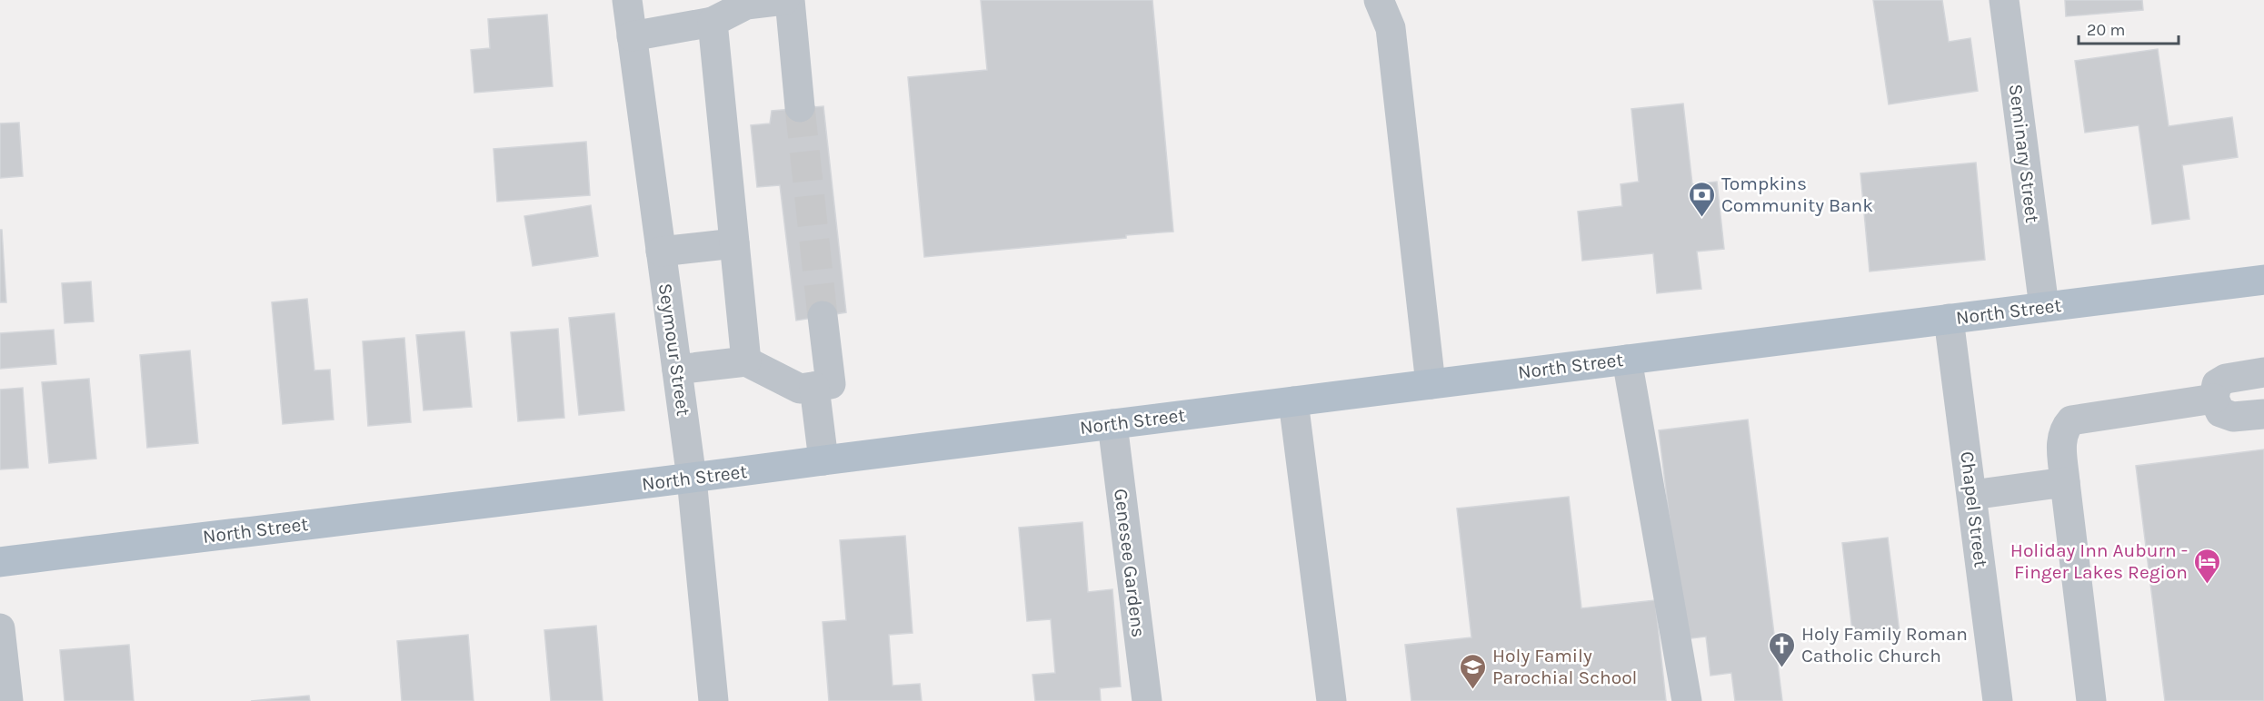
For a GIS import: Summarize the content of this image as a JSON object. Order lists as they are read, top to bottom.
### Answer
{
  "streets": {
    "main road": ["North Street"],
    "street": [
      "Seminary Street",
      "Seymour Street",
      "Chapel Street",
      "Genesee Gardens"
    ]
  },
  "crossings": [
    ["Seminary Street", "North Street"],
    ["North Street", "Seymour Street"],
    ["North Street", "Chapel Street"],
    ["North Street", "Genesee Gardens"]
  ],
  "places": {
    "bank": ["Tompkins Community Bank"],
    "hotel": ["Holiday Inn Auburn - Finger Lakes Region"],
    "church": ["Holy Family Roman Catholic Church"],
    "school or university": ["Holy Family Parochial School"]
  },
  "scale_bar": "20 m"
}
